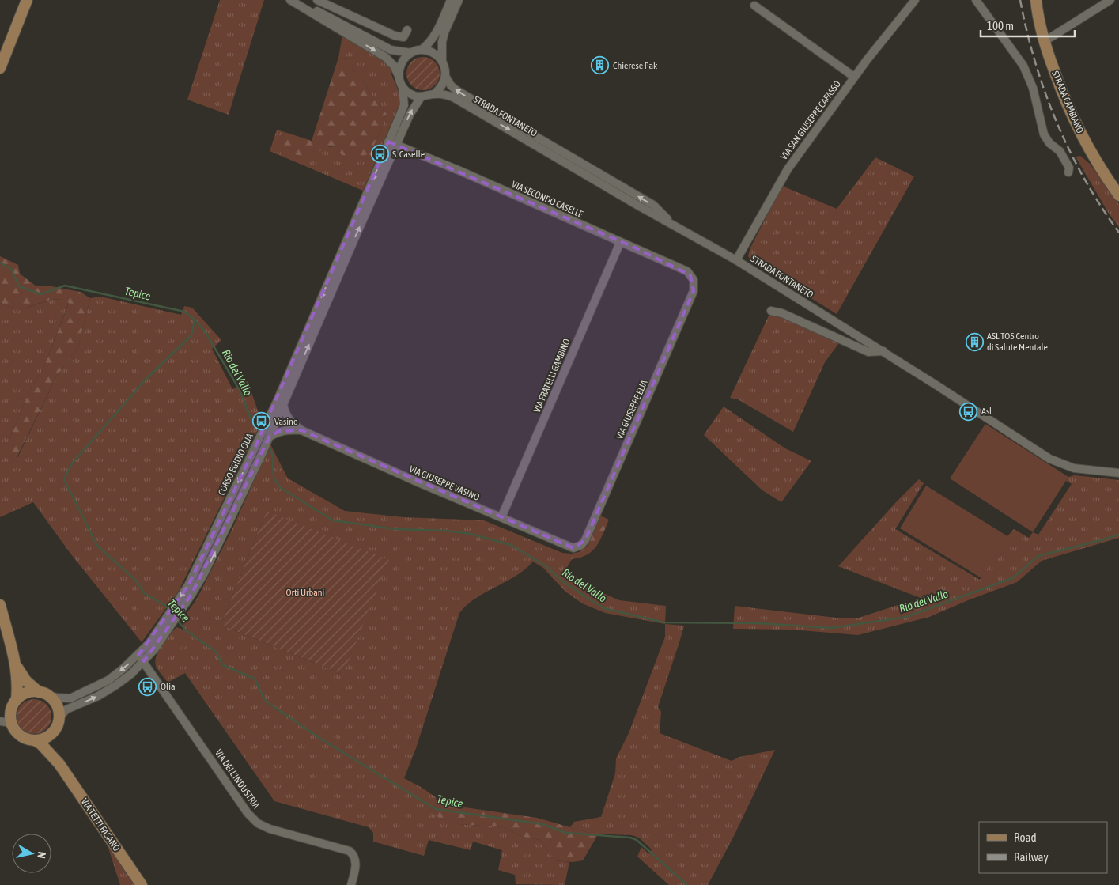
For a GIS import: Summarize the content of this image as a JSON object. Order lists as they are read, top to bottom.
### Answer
{
  "streets": {
    "main road": ["STRADA CAMBIANO", "VIA TETTI FASANO"],
    "street": [
      "STRADA FONTANETO",
      "VIA SAN GIUSEPPE CAFASSO",
      "VIA SECONDO CASELLE",
      "VIA FRATELLI GAMBINO",
      "VIA GIUSEPPE ELIA",
      "CORSO EGIDIO OLIA",
      "VIA GIUSEPPE VASINO",
      "VIA DELL'INDUSTRIA"
    ]
  },
  "crossings": [
    ["STRADA FONTANETO", "VIA SAN GIUSEPPE CAFASSO"],
    ["STRADA FONTANETO", "CORSO EGIDIO OLIA"],
    ["VIA SECONDO CASELLE", "VIA FRATELLI GAMBINO"],
    ["VIA SECONDO CASELLE", "VIA GIUSEPPE ELIA"],
    ["VIA SECONDO CASELLE", "CORSO EGIDIO OLIA"],
    ["VIA FRATELLI GAMBINO", "VIA GIUSEPPE VASINO"],
    ["VIA GIUSEPPE ELIA", "VIA GIUSEPPE VASINO"],
    ["CORSO EGIDIO OLIA", "VIA GIUSEPPE VASINO"],
    ["CORSO EGIDIO OLIA", "VIA DELL'INDUSTRIA"],
    ["CORSO EGIDIO OLIA", "VIA TETTI FASANO"]
  ],
  "water": ["Tepice", "Rio del Vallo"],
  "parks": ["Orti Urbani"],
  "places": {
    "building": ["Chierese Pak", "ASL TO5 Centro di Salute Mentale"],
    "bus stop": [
      "S. Caselle",
      "Asl",
      "Vasino",
      "Olia"
    ]
  },
  "legend": ["Road", "Railway"],
  "scale_bar": "100 m",
  "north": "right"
}
